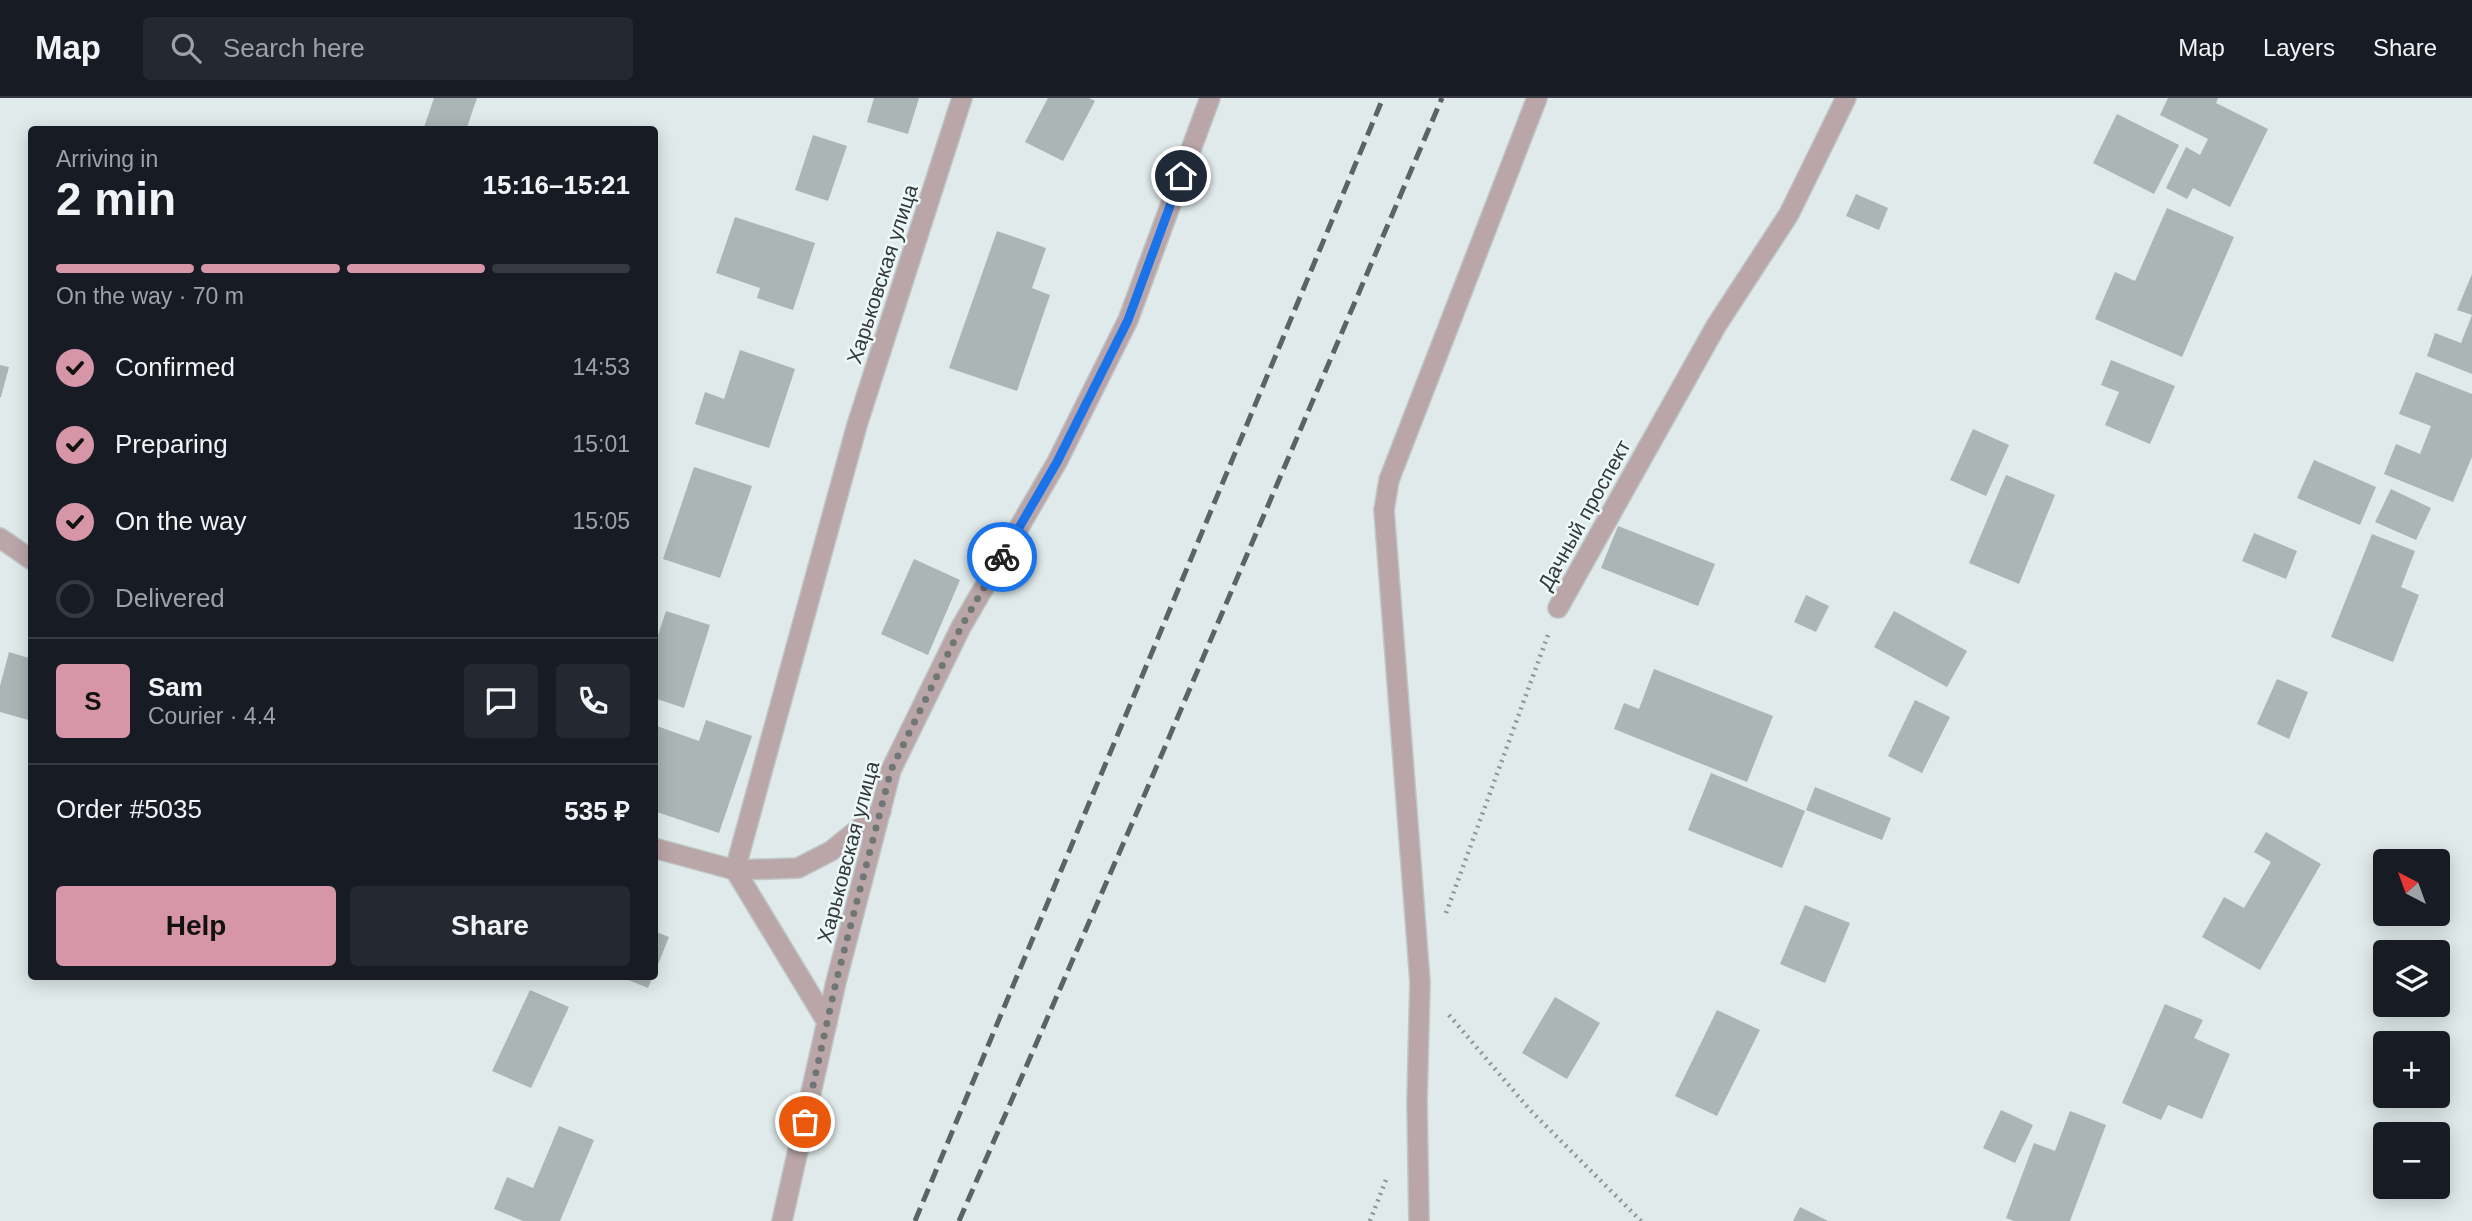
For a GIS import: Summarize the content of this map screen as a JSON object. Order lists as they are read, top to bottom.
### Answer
{
  "streets": {
    "street": ["Харьковская улица", "Дачный проспект"]
  },
  "north": "top left",
  "page": {
    "header": "Map",
    "search": "Search here",
    "nav": ["Map", "Layers", "Share"],
    "heading": ["2 min", "Arriving in", "15:16–15:21"],
    "panel": [
      "Sam",
      "Courier · 4.4",
      "Order #5035",
      "535 ₽"
    ],
    "bar": "On the way · 70 m",
    "list": [
      ["Confirmed", "14:53"],
      ["Preparing", "15:01"],
      ["On the way", "15:05"],
      "Delivered"
    ],
    "round": "S",
    "map_buttons": ["+", "−"],
    "buttons": ["Help", "Share"]
  }
}
